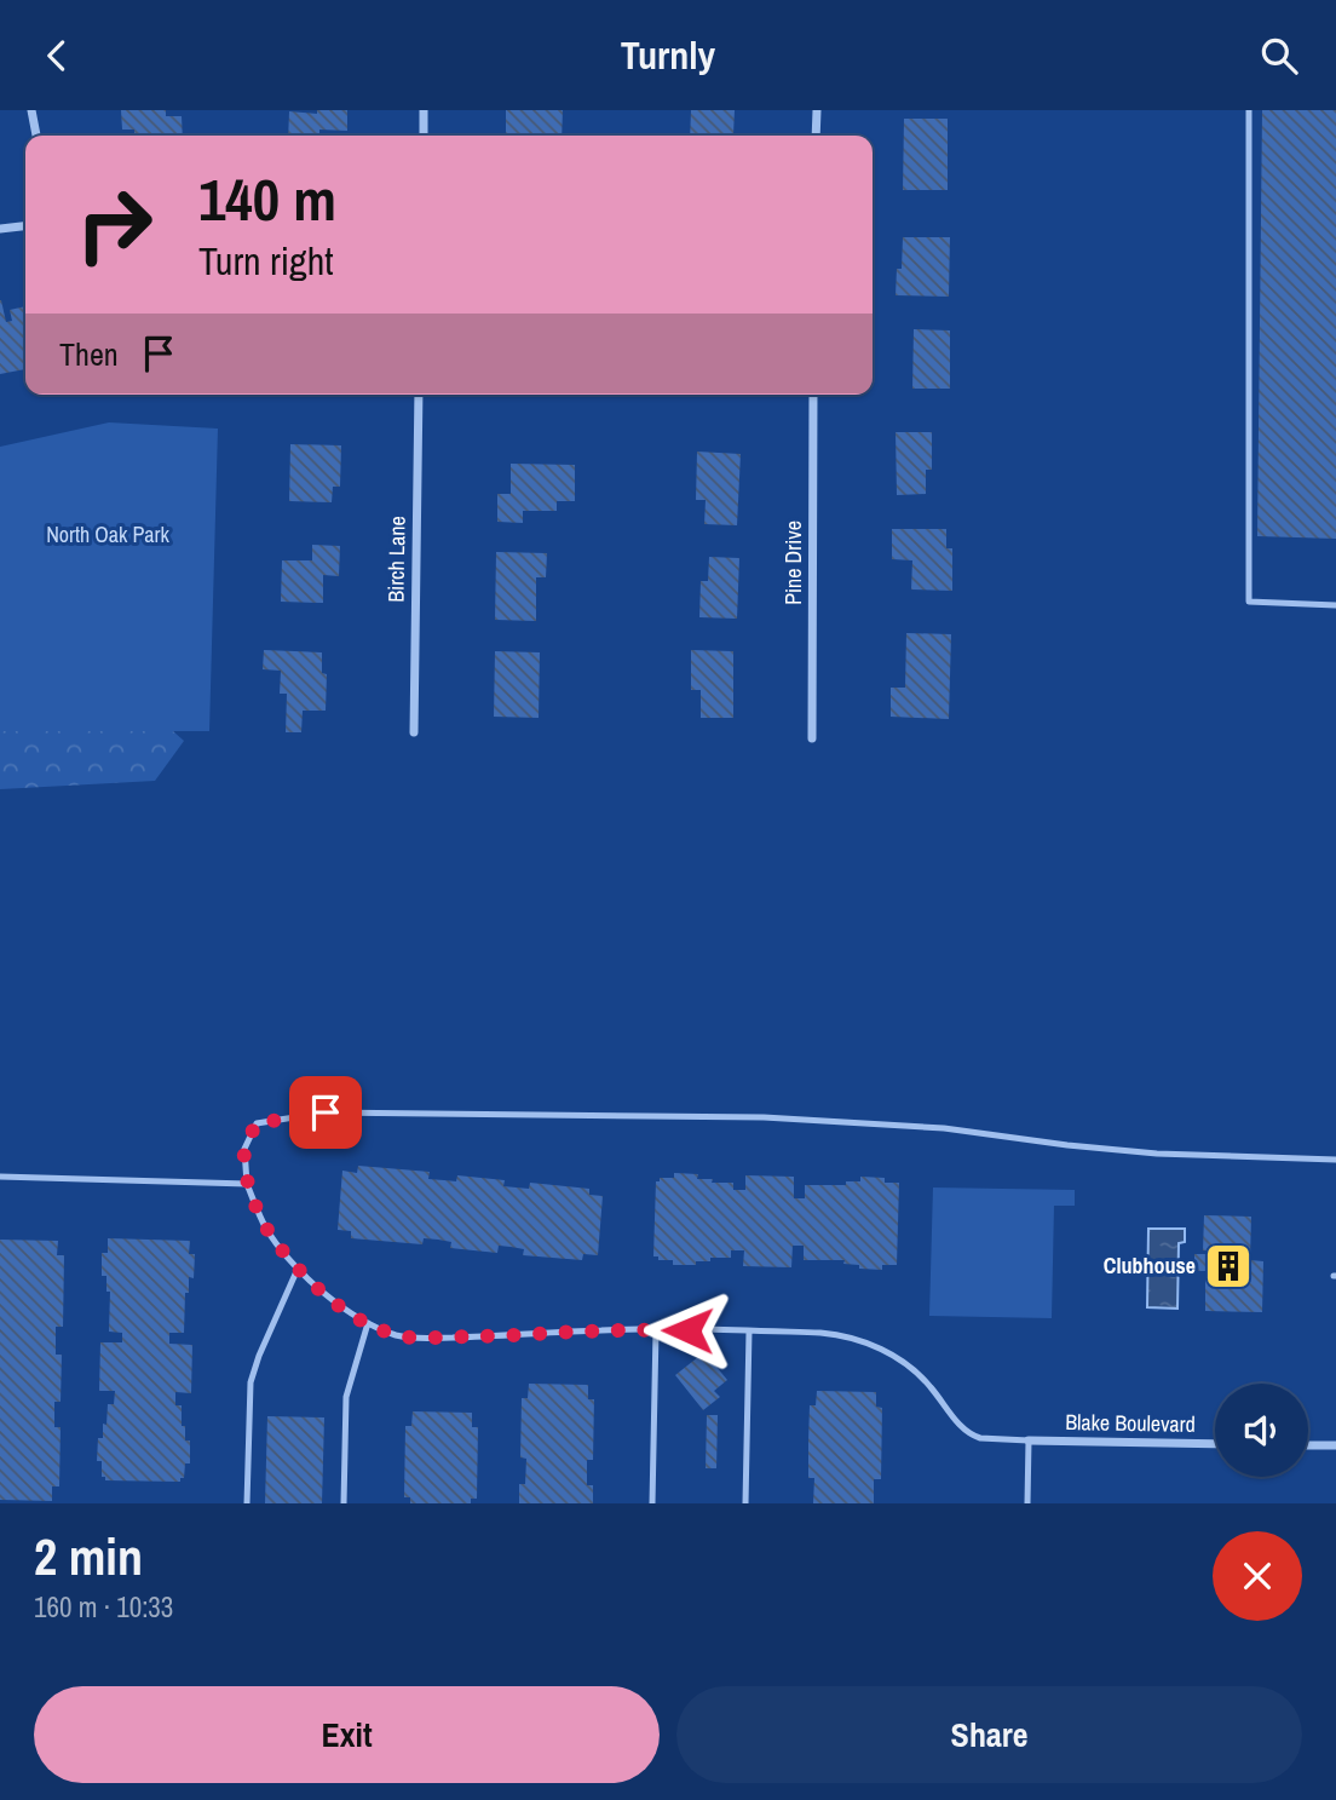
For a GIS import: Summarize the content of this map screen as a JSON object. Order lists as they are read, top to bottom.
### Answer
{
  "streets": {
    "street": ["Birch Lane", "Pine Drive", "Blake Boulevard"]
  },
  "parks": ["North Oak Park"],
  "places": {
    "building": ["Clubhouse"]
  },
  "page": {
    "header": "Turnly",
    "turn": ["140 m", "Turn right"],
    "then": "Then",
    "heading": ["2 min", "160 m · 10:33"],
    "buttons": ["Exit", "Share"]
  }
}
